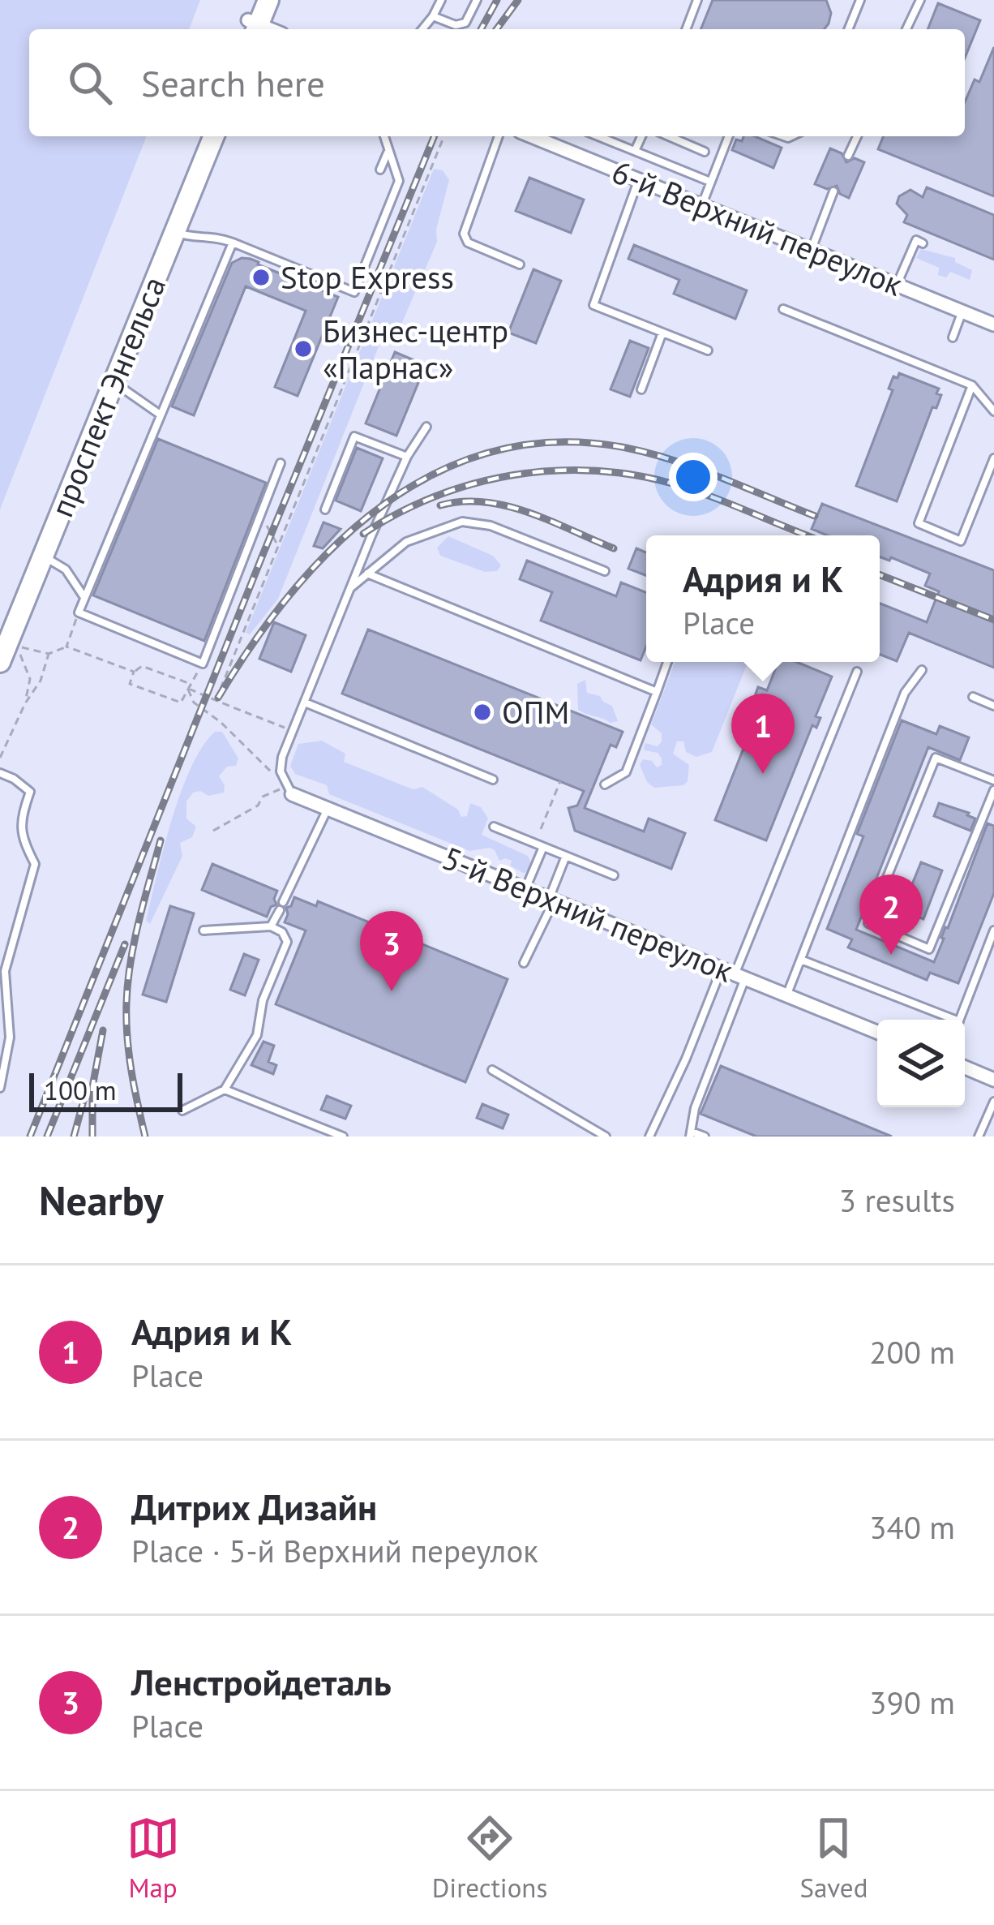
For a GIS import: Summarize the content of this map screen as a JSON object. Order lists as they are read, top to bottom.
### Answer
{
  "streets": {
    "main road": ["проспект Энгельса"],
    "street": ["6-й Верхний переулок", "5-й Верхний переулок"]
  },
  "places": ["Stop Express", "Бизнес-центр «Парнас»", "ОПМ"],
  "scale_bar": "100 m",
  "page": {
    "search": "Search here",
    "popup": ["Адрия и К", "Place"],
    "pins": ["1", "2", "3"],
    "scale": "100 m",
    "heading": ["Nearby", "3 results"],
    "list": [
      {
        "mark": "1",
        "name": "Адрия и К",
        "note": "Place",
        "value": "200 m"
      },
      {
        "mark": "2",
        "name": "Дитрих Дизайн",
        "note": "Place · 5-й Верхний переулок",
        "value": "340 m"
      },
      {
        "mark": "3",
        "name": "Ленстройдеталь",
        "note": "Place",
        "value": "390 m"
      }
    ],
    "nav": ["Map", "Directions", "Saved"]
  }
}
